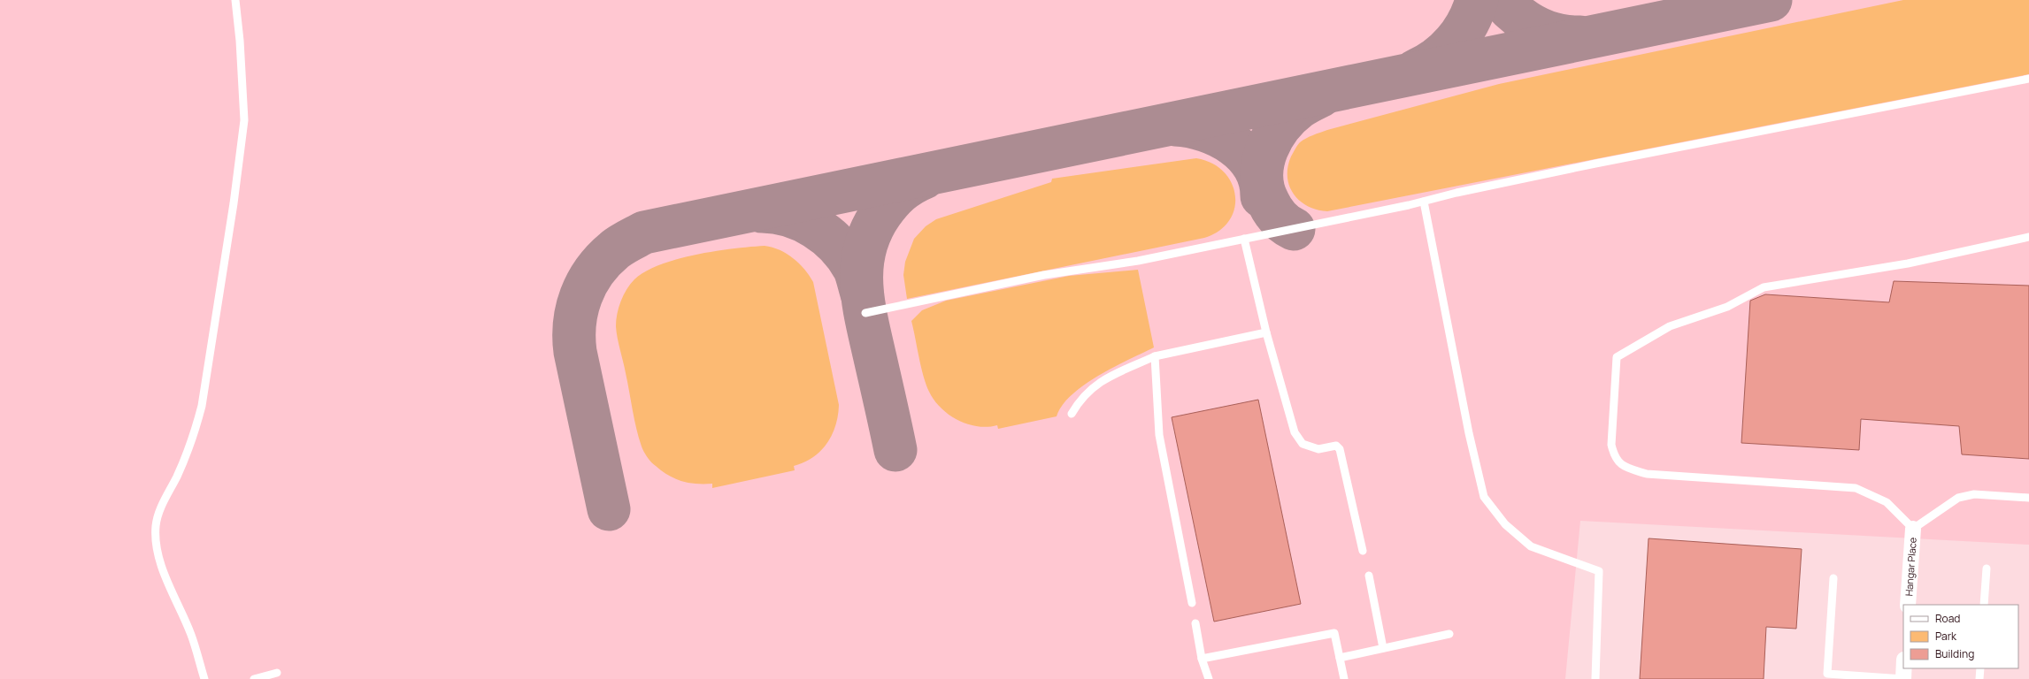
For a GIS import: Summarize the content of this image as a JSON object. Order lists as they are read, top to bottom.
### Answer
{
  "streets": {
    "street": ["Hangar Place"]
  },
  "legend": ["Road", "Park", "Building"]
}
